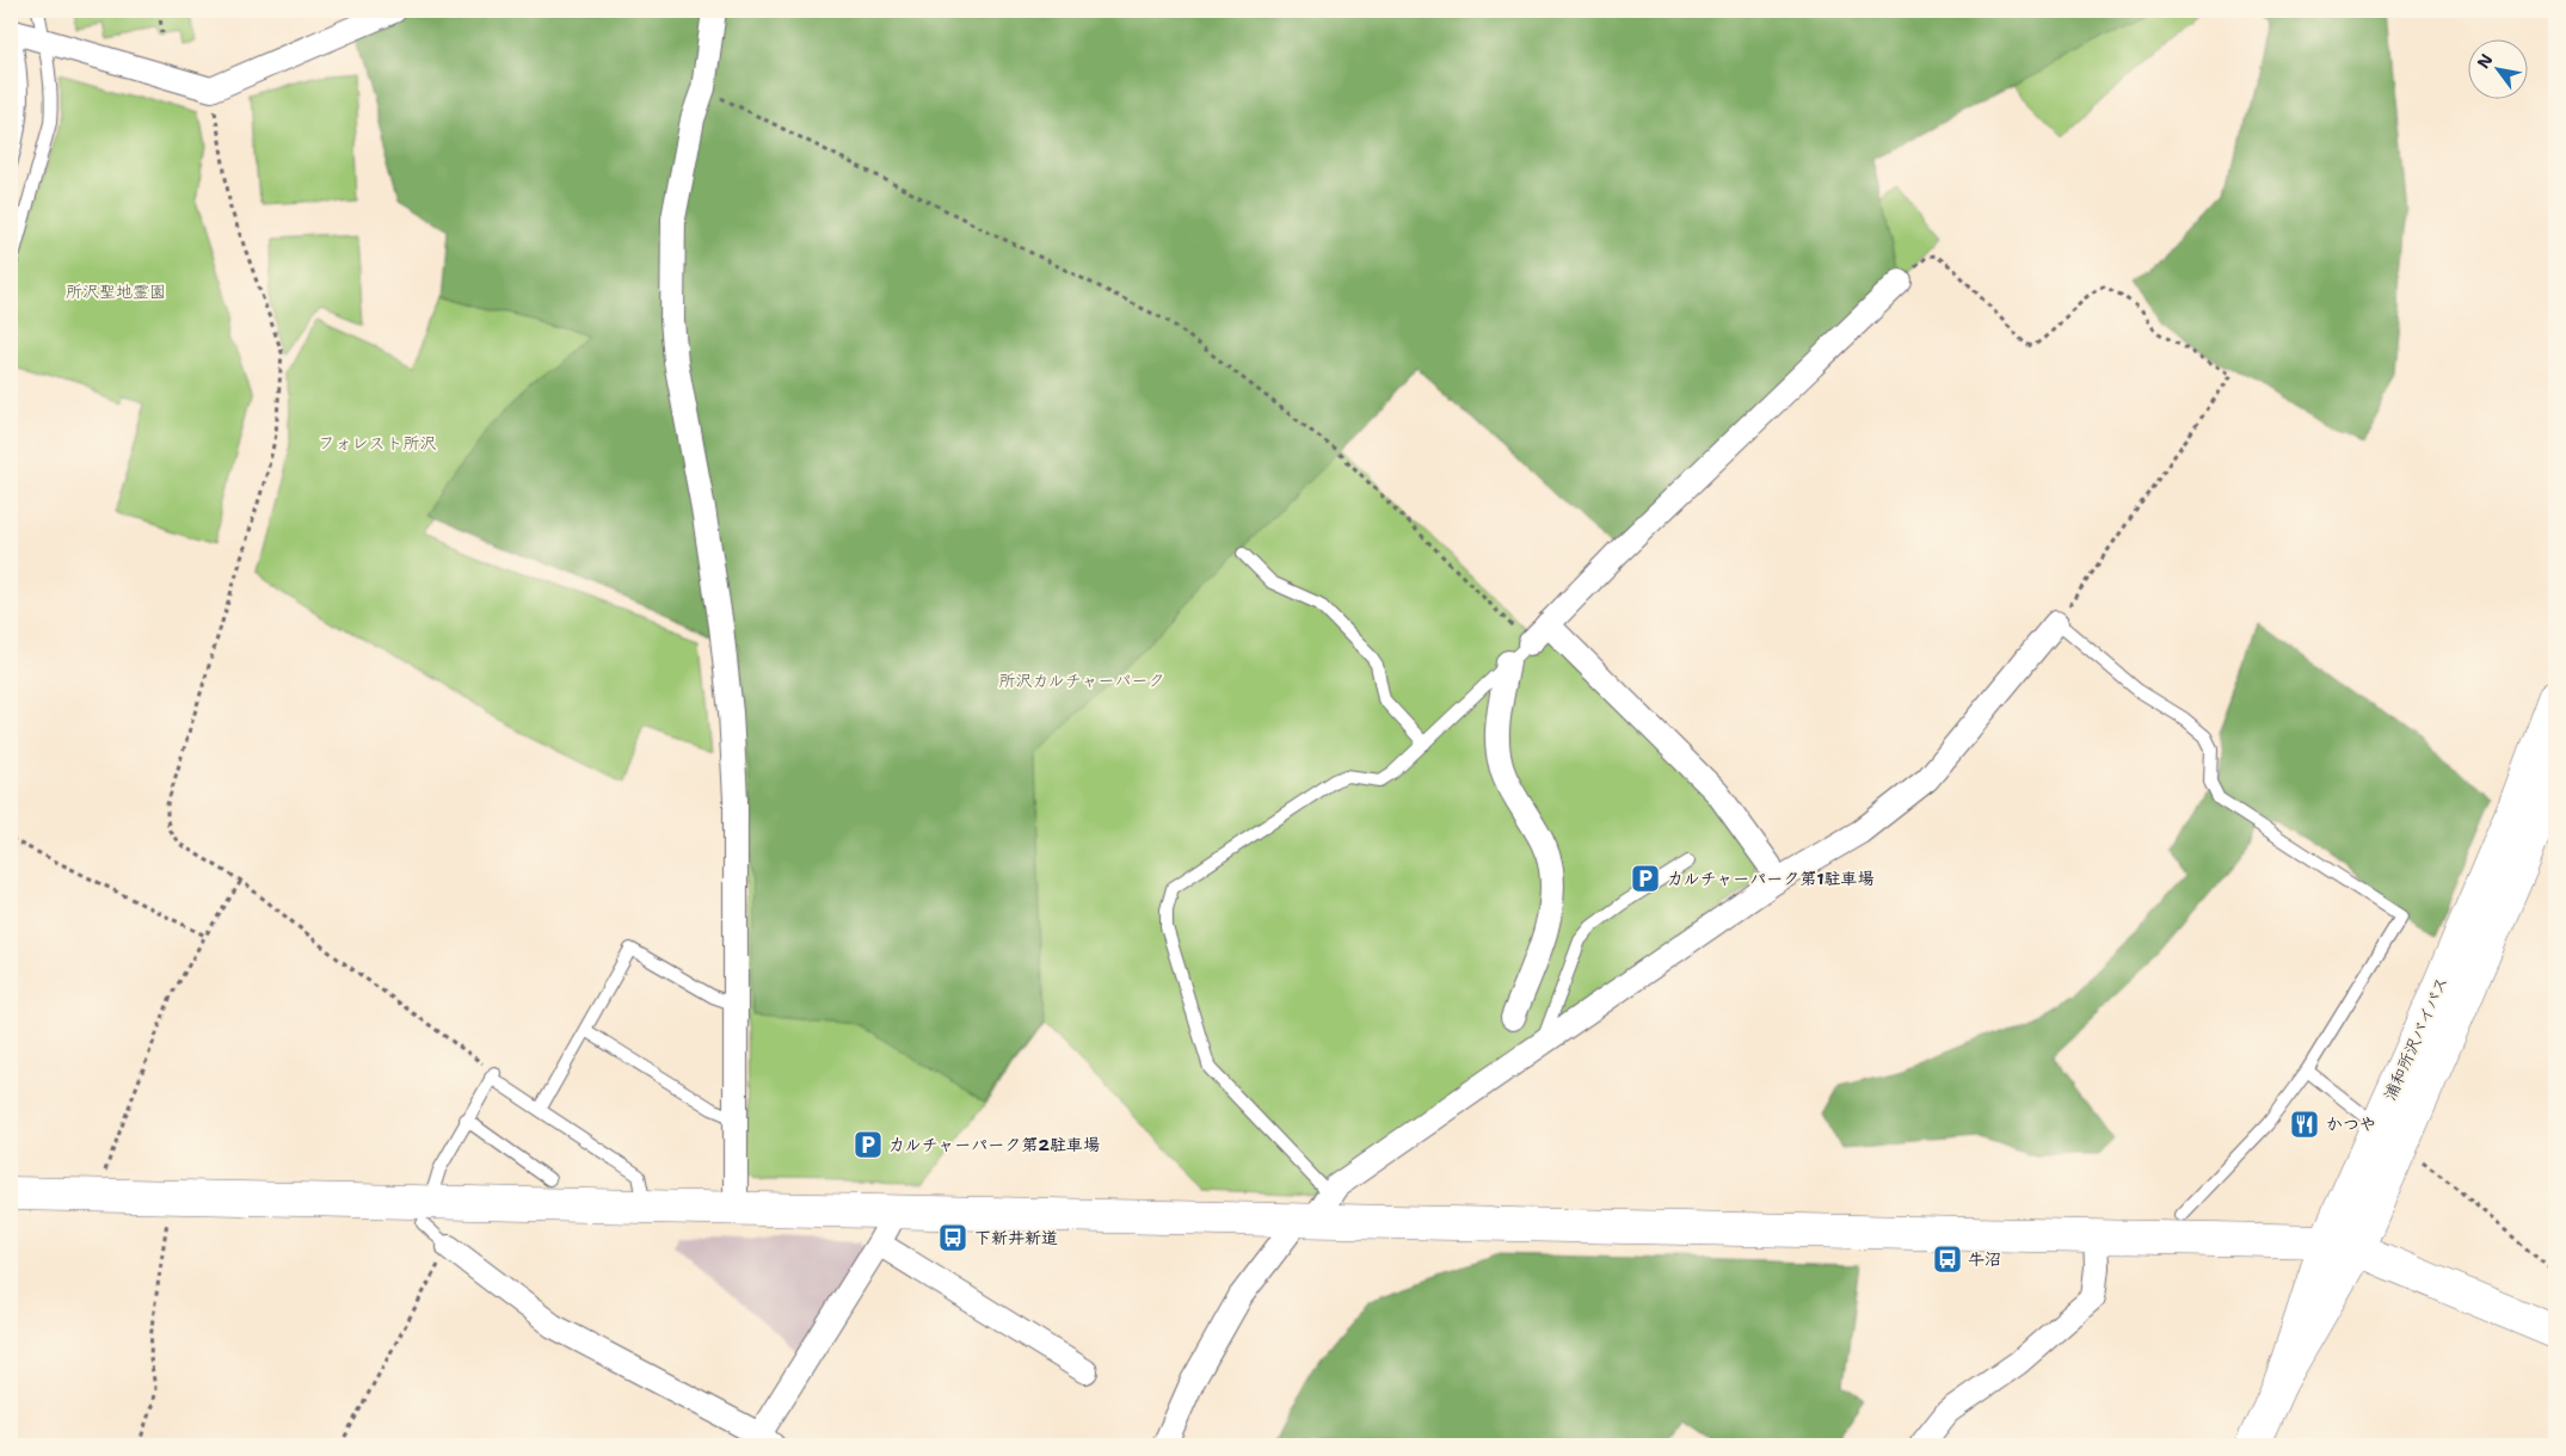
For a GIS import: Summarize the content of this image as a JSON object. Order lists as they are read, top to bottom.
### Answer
{
  "streets": {
    "main road": ["浦和所沢バイパス"]
  },
  "parks": ["所沢聖地霊園", "フォレスト所沢", "所沢カルチャーパーク"],
  "places": {
    "parking": ["カルチャーパーク第1駐車場", "カルチャーパーク第2駐車場"],
    "restaurant": ["かつや"],
    "bus stop": ["下新井新道", "牛沼"]
  },
  "north": "top left"
}
